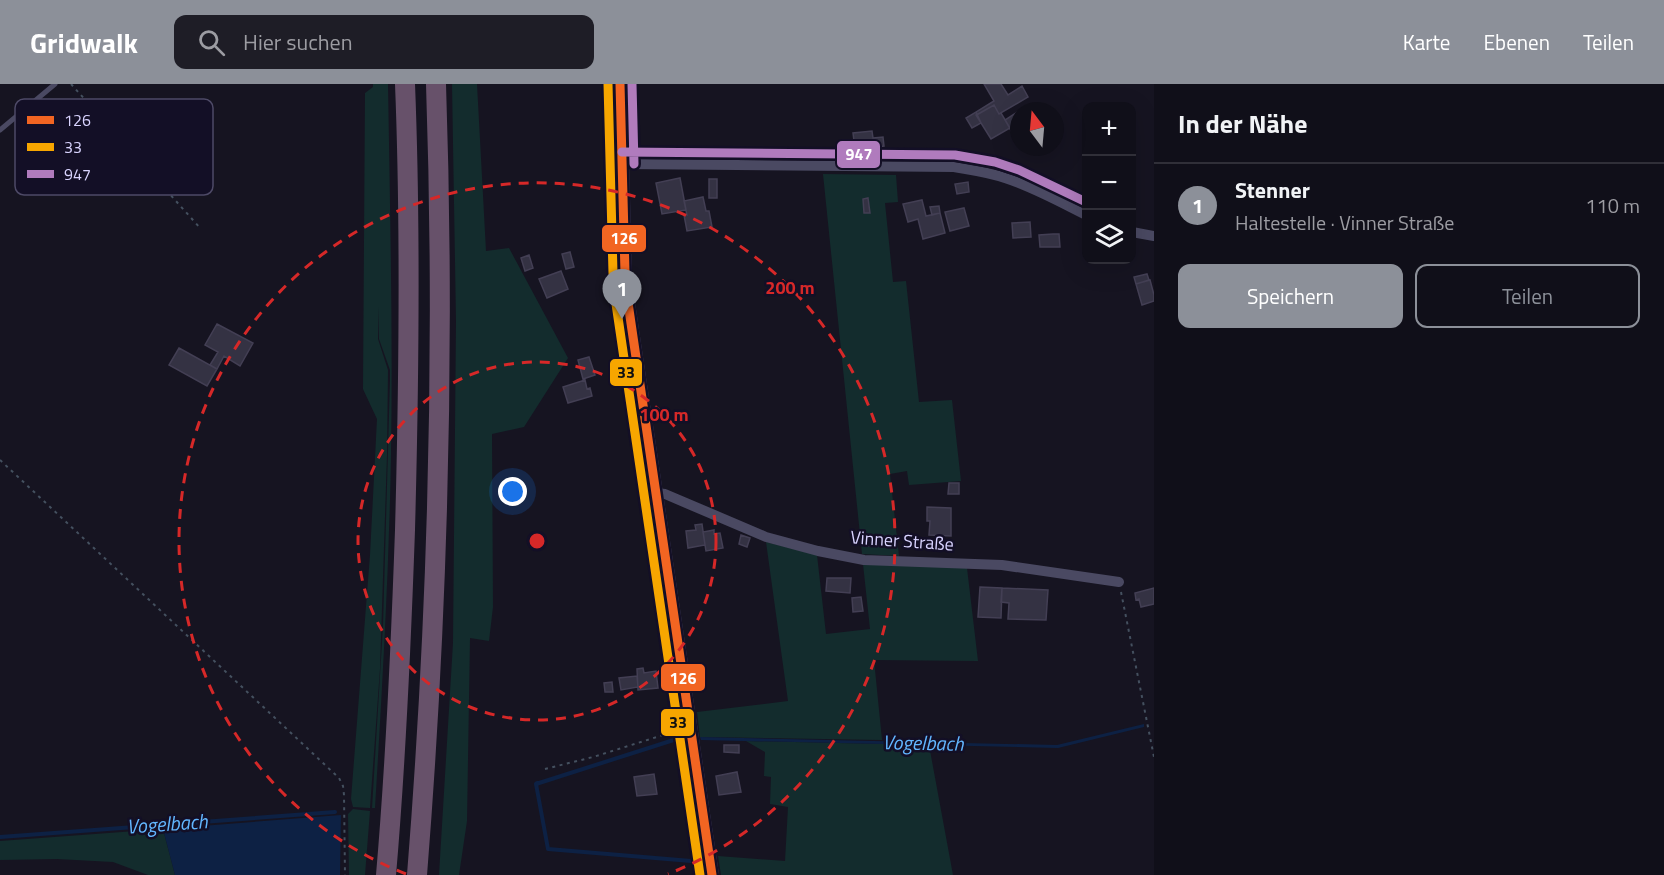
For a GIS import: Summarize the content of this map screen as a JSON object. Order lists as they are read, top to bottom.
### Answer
{
  "streets": {
    "street": ["Vinner Straße"]
  },
  "water": ["Vogelbach"],
  "lines": ["transit line 126", "transit line 33", "transit line 947"],
  "legend": ["126", "33", "947"],
  "north": "top",
  "page": {
    "header": "Gridwalk",
    "search": "Hier suchen",
    "nav": ["Karte", "Ebenen", "Teilen"],
    "heading": "In der Nähe",
    "map_buttons": ["+", "−"],
    "list": [
      {
        "mark": "1",
        "name": "Stenner",
        "note": "Haltestelle · Vinner Straße",
        "value": "110 m"
      }
    ],
    "buttons": ["Speichern", "Teilen"],
    "pins": "1"
  },
  "rings": ["200 m", "100 m"]
}
